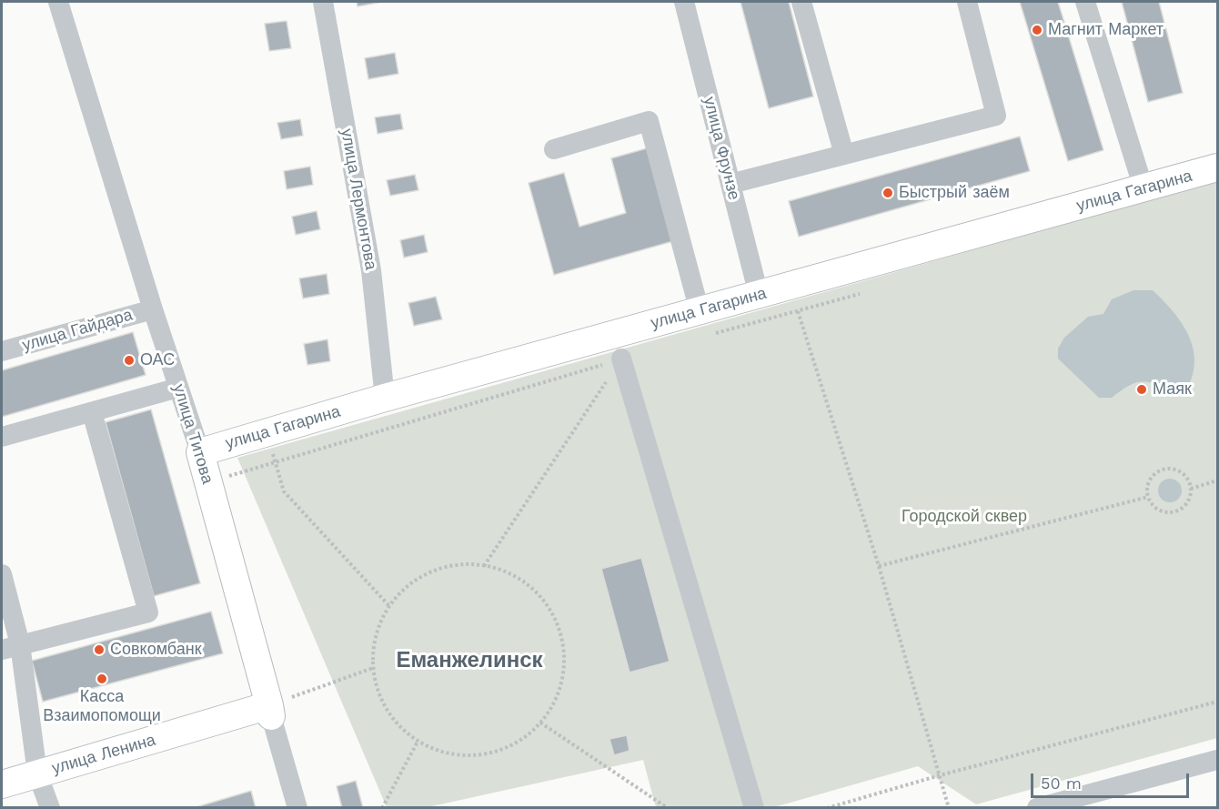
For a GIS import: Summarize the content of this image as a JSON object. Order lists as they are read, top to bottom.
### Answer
{
  "streets": {
    "main road": ["улица Гагарина", "улица Титова", "улица Ленина"],
    "street": ["улица Фрунзе", "улица Лермонтова", "улица Гайдара"]
  },
  "crossings": [
    ["улица Фрунзе", "улица Гагарина"],
    ["улица Гагарина", "улица Лермонтова"],
    ["улица Гагарина", "улица Титова"],
    ["улица Гайдара", "улица Титова"],
    ["улица Титова", "улица Ленина"]
  ],
  "districts": ["Еманжелинск"],
  "parks": ["Городской сквер"],
  "places": [
    "Магнит Маркет",
    "Быстрый заём",
    "ОАС",
    "Маяк",
    "Совкомбанк",
    "Касса Взаимопомощи"
  ],
  "scale_bar": "50 m"
}
